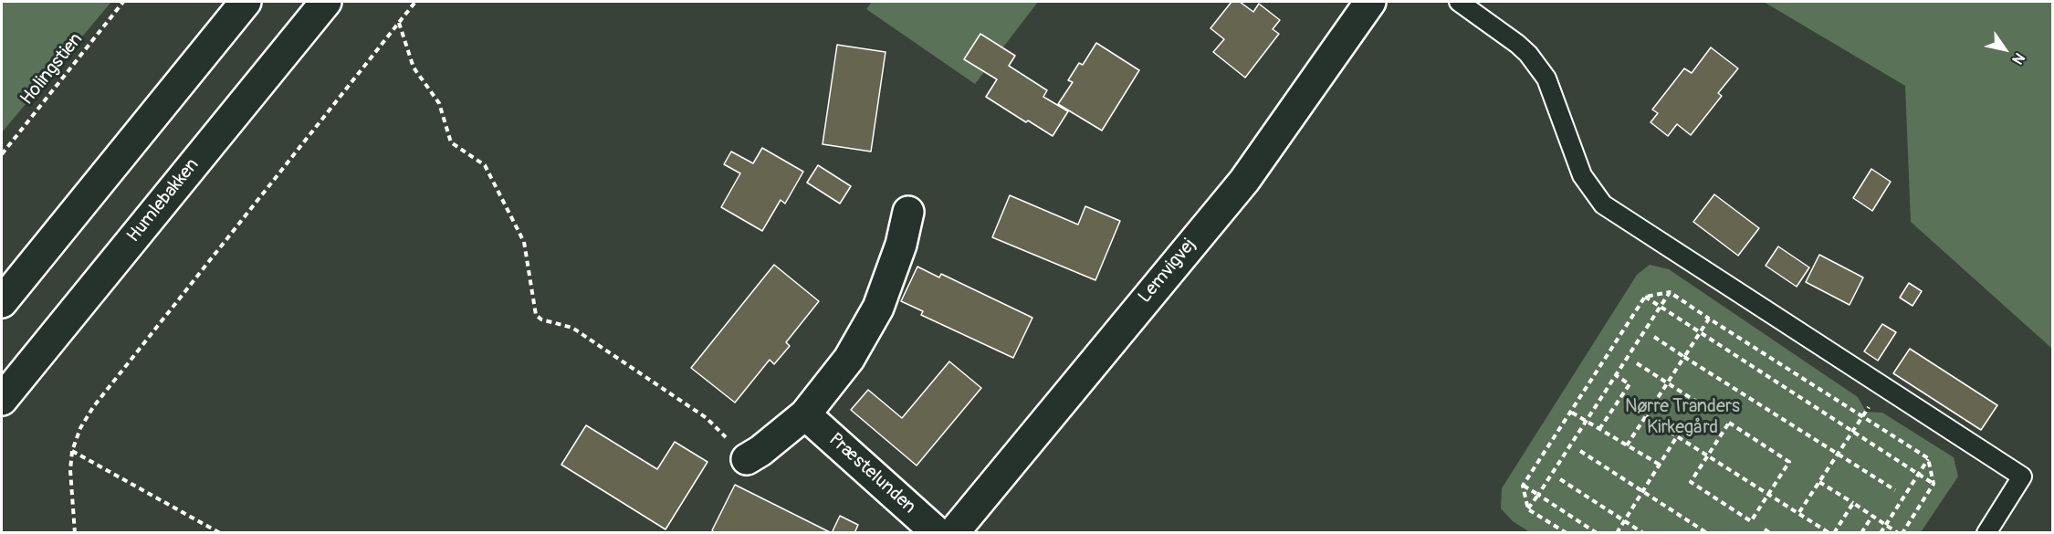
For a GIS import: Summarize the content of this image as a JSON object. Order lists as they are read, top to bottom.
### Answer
{
  "streets": {
    "street": ["Humlebakken", "Lemvigvej", "Præstelunden"],
    "path": ["Holingstien"]
  },
  "parks": ["Nørre Tranders Kirkegård"],
  "north": "bottom right"
}
